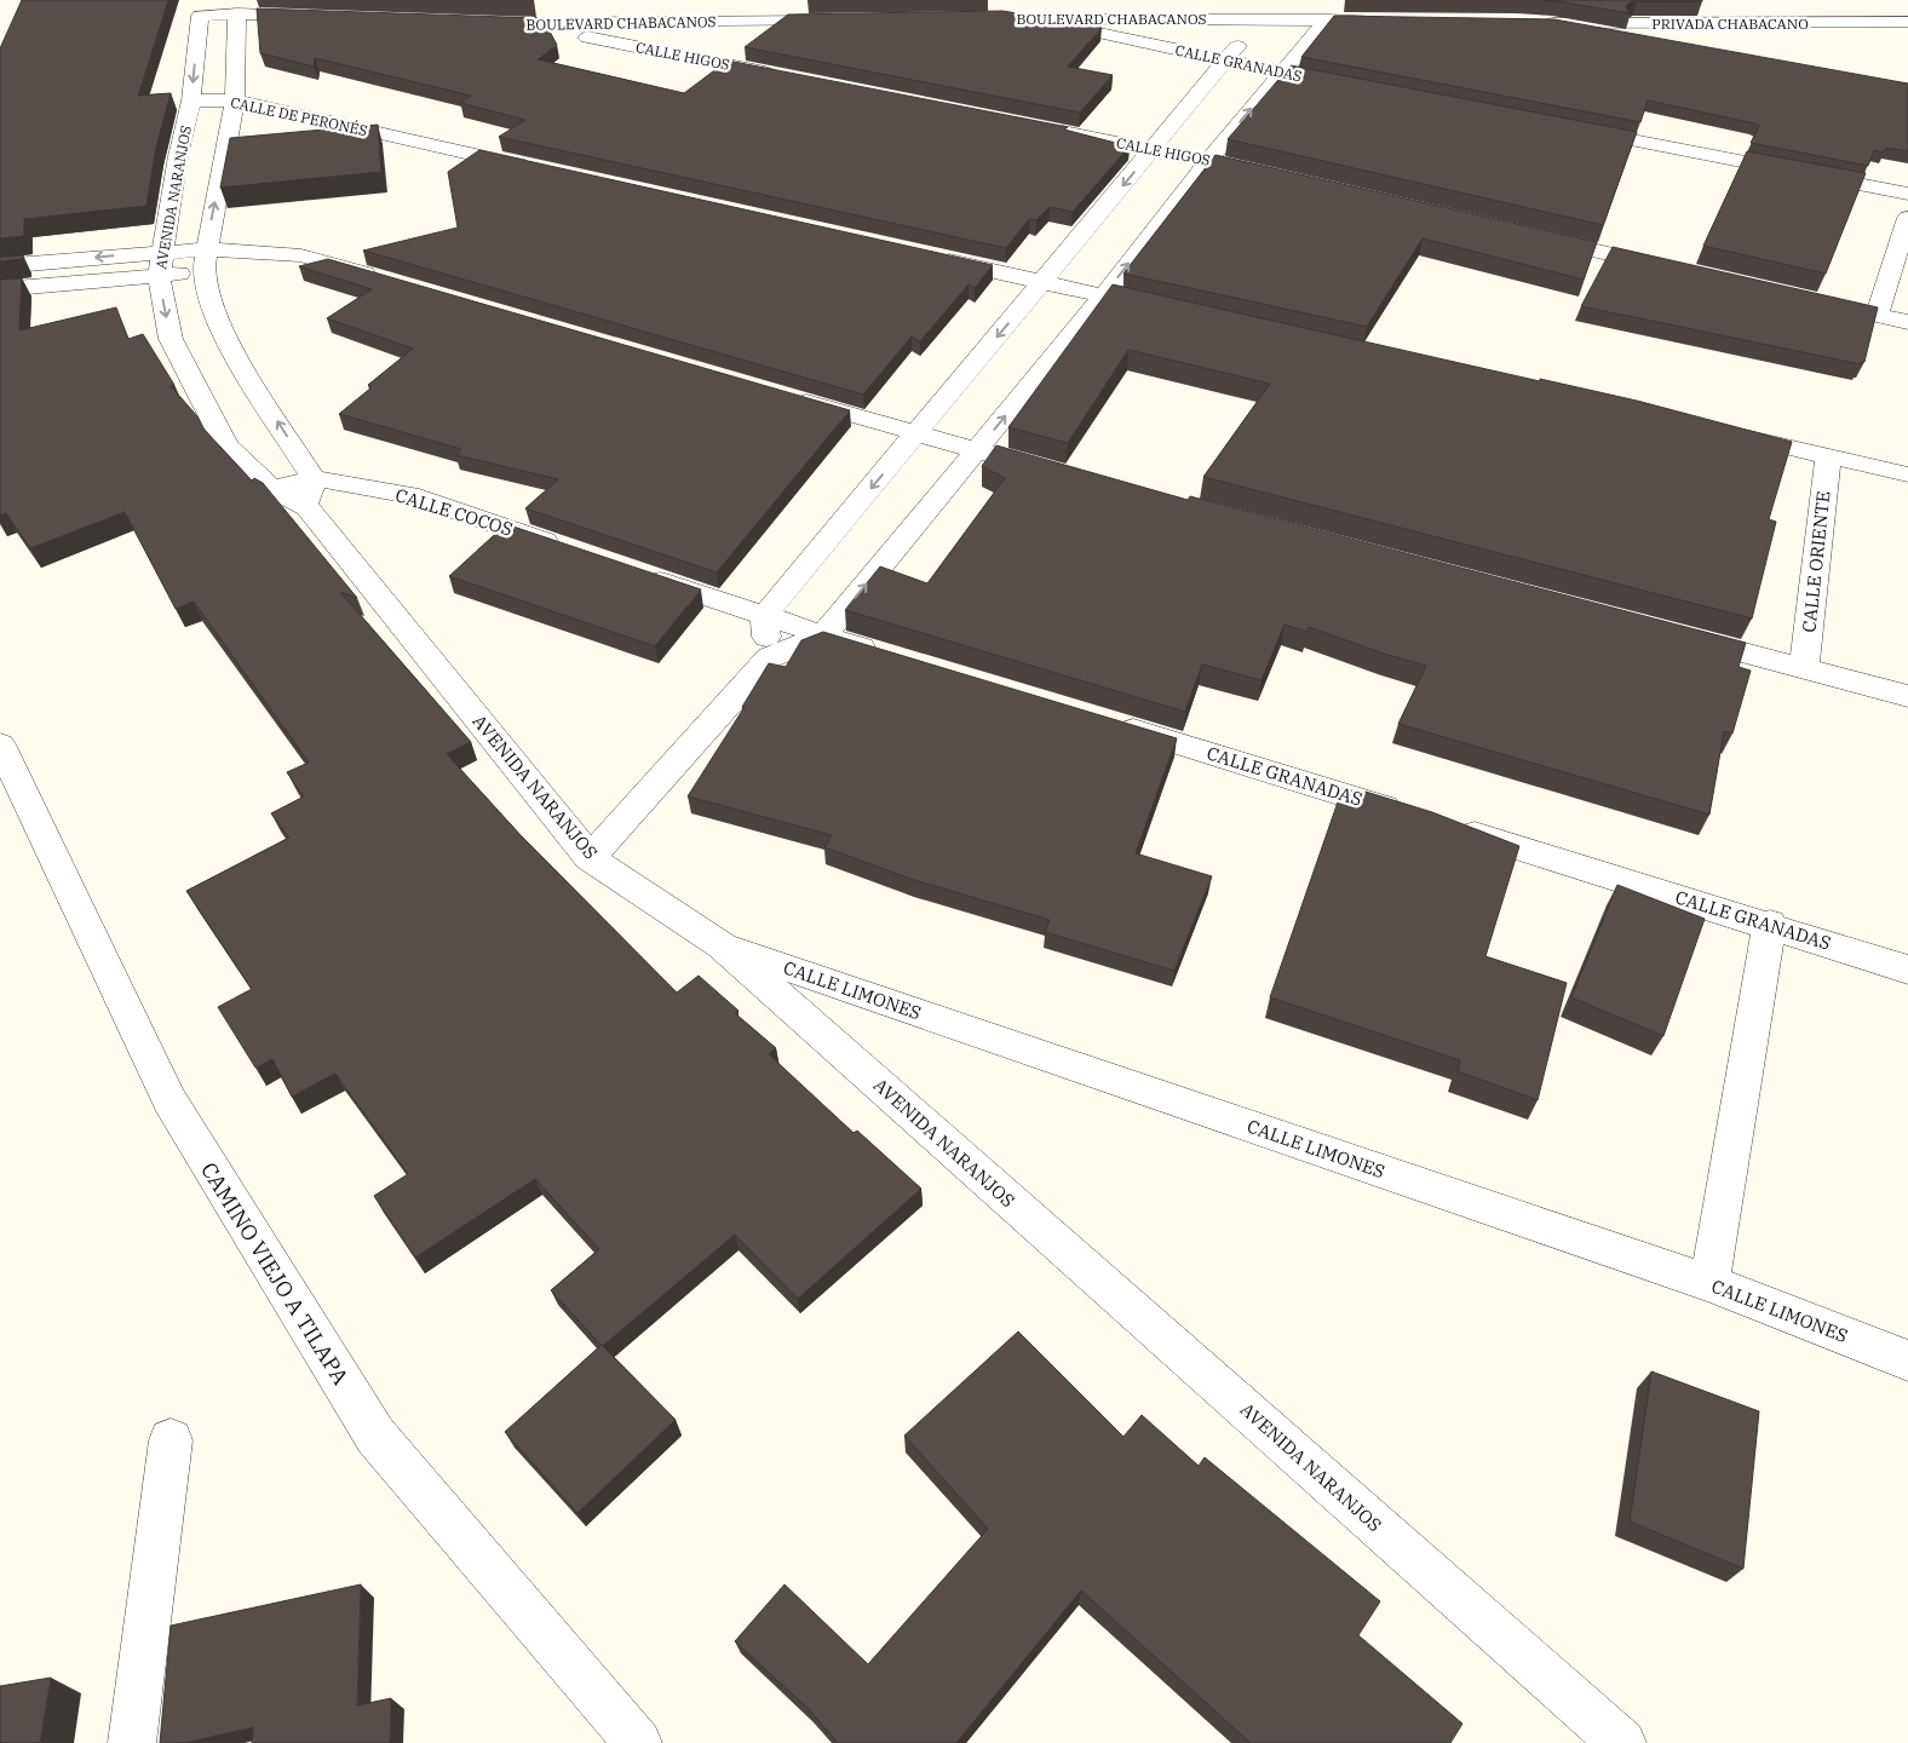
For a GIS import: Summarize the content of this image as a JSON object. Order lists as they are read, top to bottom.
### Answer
{
  "streets": {
    "street": [
      "BOULEVARD CHABACANOS",
      "PRIVADA CHABACANO",
      "CALLE HIGOS",
      "CALLE GRANADAS",
      "CALLE DE PERONÉS",
      "AVENIDA NARANJOS",
      "CALLE COCOS",
      "CALLE ORIENTE",
      "CALLE LIMONES",
      "CAMINO VIEJO A TILAPA"
    ]
  },
  "crossings": [
    ["BOULEVARD CHABACANOS", "CALLE HIGOS"],
    ["BOULEVARD CHABACANOS", "CALLE GRANADAS"],
    ["CALLE DE PERONÉS", "AVENIDA NARANJOS"],
    ["AVENIDA NARANJOS", "CALLE COCOS"],
    ["AVENIDA NARANJOS", "CALLE LIMONES"]
  ]
}
